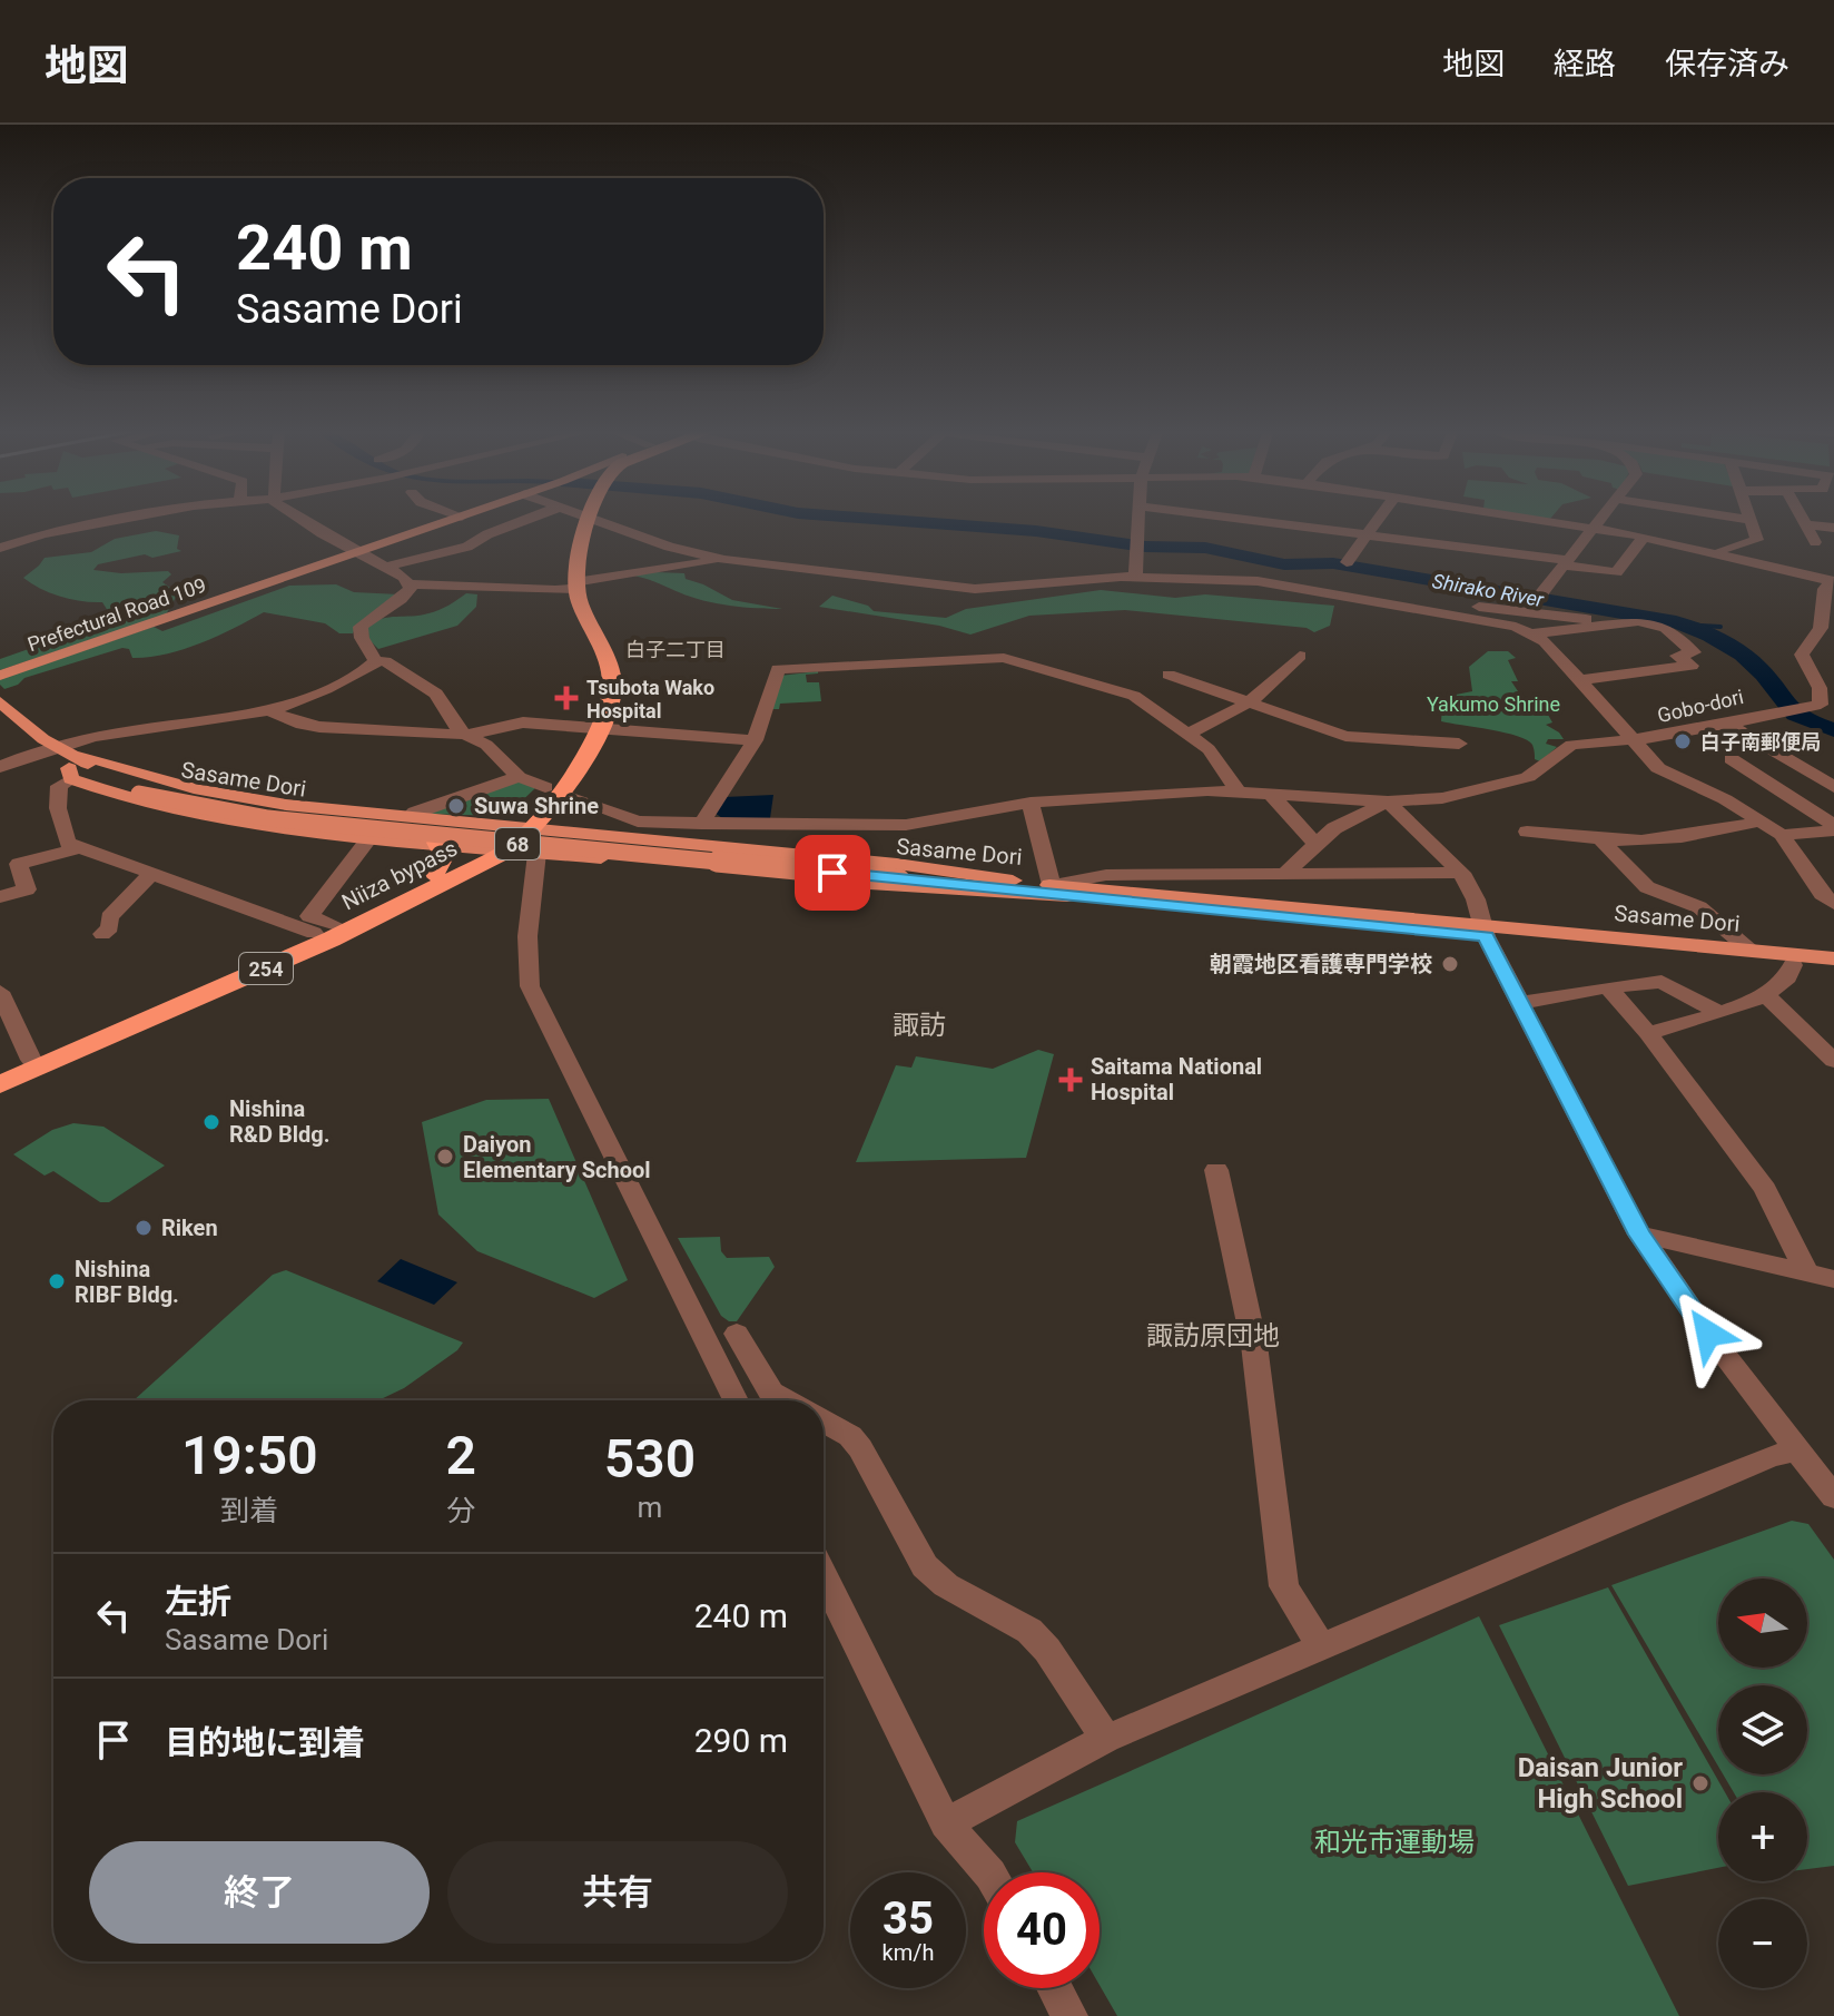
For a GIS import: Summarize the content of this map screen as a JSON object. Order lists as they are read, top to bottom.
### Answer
{
  "streets": {
    "highway": ["Niiza bypass", "254"],
    "main road": ["Prefectural Road 109", "Sasame Dori", "68"],
    "street": ["Gobo-dori"]
  },
  "crossings": [
    ["Gobo-dori", "Niiza bypass"]
  ],
  "districts": ["白子二丁目", "諏訪", "諏訪原団地"],
  "water": ["Shirako River"],
  "parks": ["Yakumo Shrine", "和光市運動場"],
  "places": {
    "health": ["Tsubota Wako Hospital", "Saitama National Hospital"],
    "other": [
      "白子南郵便局",
      "Suwa Shrine",
      "朝霞地区看護専門学校",
      "Nishina R&D Bldg.",
      "Daiyon Elementary School",
      "Riken",
      "Nishina RIBF Bldg.",
      "Daisan Junior High School"
    ]
  },
  "north": "left",
  "page": {
    "header": "地図",
    "nav": ["地図", "経路", "保存済み"],
    "turn": ["240 m", "Sasame Dori"],
    "eta": [
      "19:50",
      "到着",
      "2",
      "分",
      "530",
      "m"
    ],
    "list": [
      {
        "name": "左折",
        "note": "Sasame Dori",
        "value": "240 m"
      },
      {
        "name": "目的地に到着",
        "value": "290 m"
      }
    ],
    "map_buttons": ["+", "−"],
    "buttons": ["終了", "共有"],
    "speed": "35 km/h",
    "limit": "40"
  }
}
